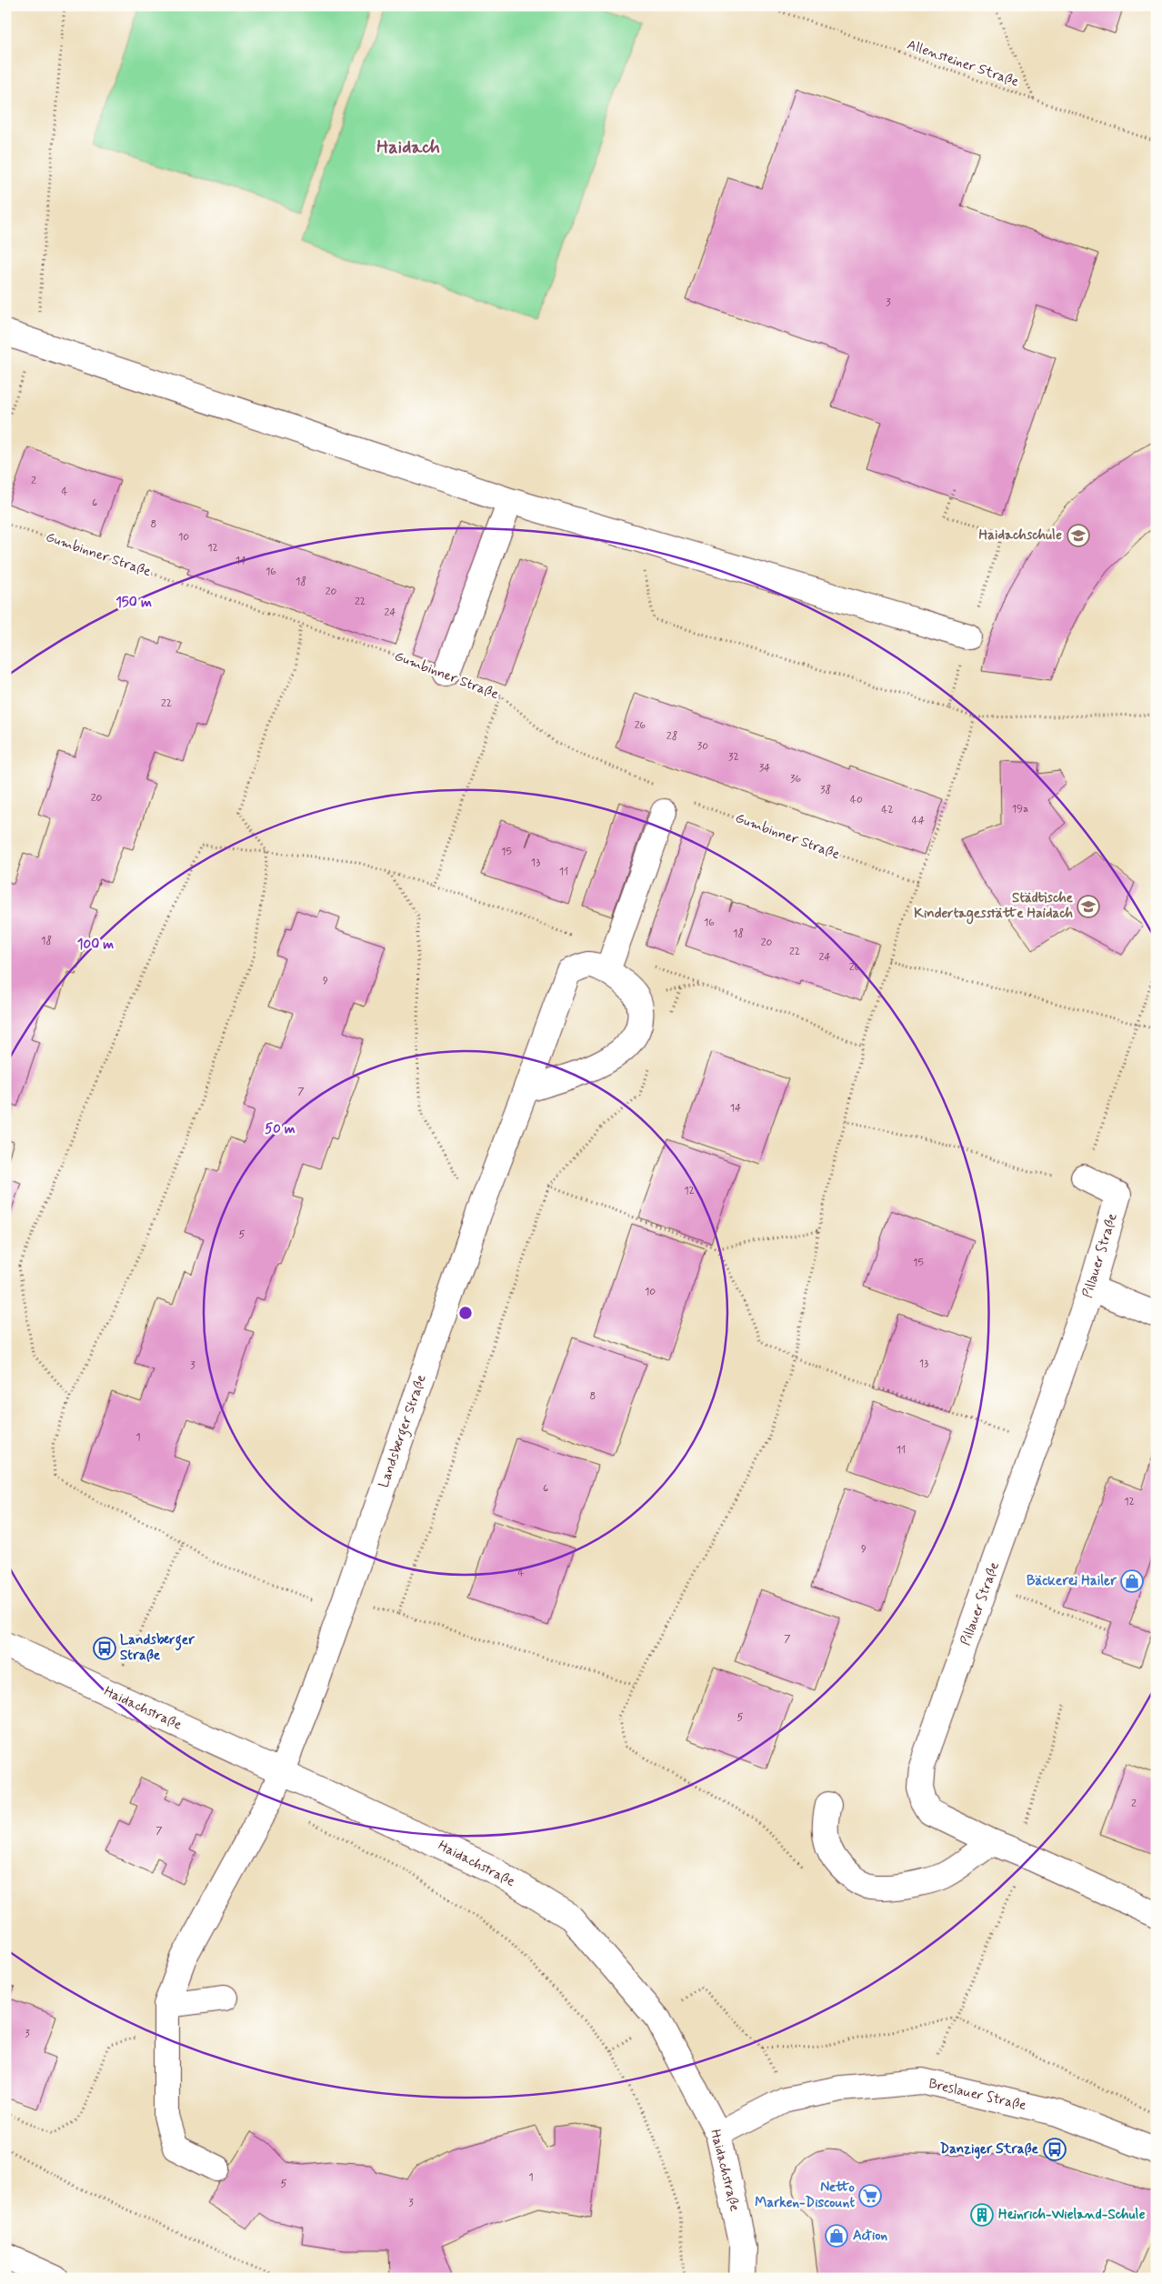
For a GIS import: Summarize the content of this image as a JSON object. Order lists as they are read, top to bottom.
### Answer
{
  "streets": {
    "street": [
      "Pillauer Straße",
      "Landsberger Straße",
      "Haidachstraße",
      "Breslauer Straße"
    ],
    "path": ["Allensteiner Straße", "Gumbinner Straße"]
  },
  "crossings": [
    ["Landsberger Straße", "Haidachstraße"],
    ["Haidachstraße", "Breslauer Straße"]
  ],
  "districts": ["Haidach"],
  "places": {
    "school or university": ["Haidachschule", "Städtische Kindertagesstätte Haidach"],
    "shop": ["Bäckerei Hailer", "Action"],
    "bus stop": ["Landsberger Straße", "Danziger Straße"],
    "supermarket": ["Netto Marken-Discount"],
    "building": ["Heinrich-Wieland-Schule"]
  },
  "house_numbers": [
    "3",
    "2",
    "4",
    "6",
    "8",
    "10",
    "12",
    "14",
    "16",
    "18",
    "20",
    "22",
    "24",
    "22",
    "26",
    "28",
    "30",
    "32",
    "34",
    "36",
    "38",
    "20",
    "40",
    "19a",
    "42",
    "44",
    "15",
    "13",
    "11",
    "16",
    "18",
    "18",
    "20",
    "22",
    "24",
    "26",
    "9",
    "7",
    "14",
    "12",
    "5",
    "15",
    "10",
    "13",
    "3",
    "8",
    "1",
    "11",
    "6",
    "12",
    "9",
    "4",
    "7",
    "5",
    "2",
    "7",
    "3",
    "1",
    "5",
    "3"
  ],
  "rings": ["150 m", "100 m", "50 m"]
}
